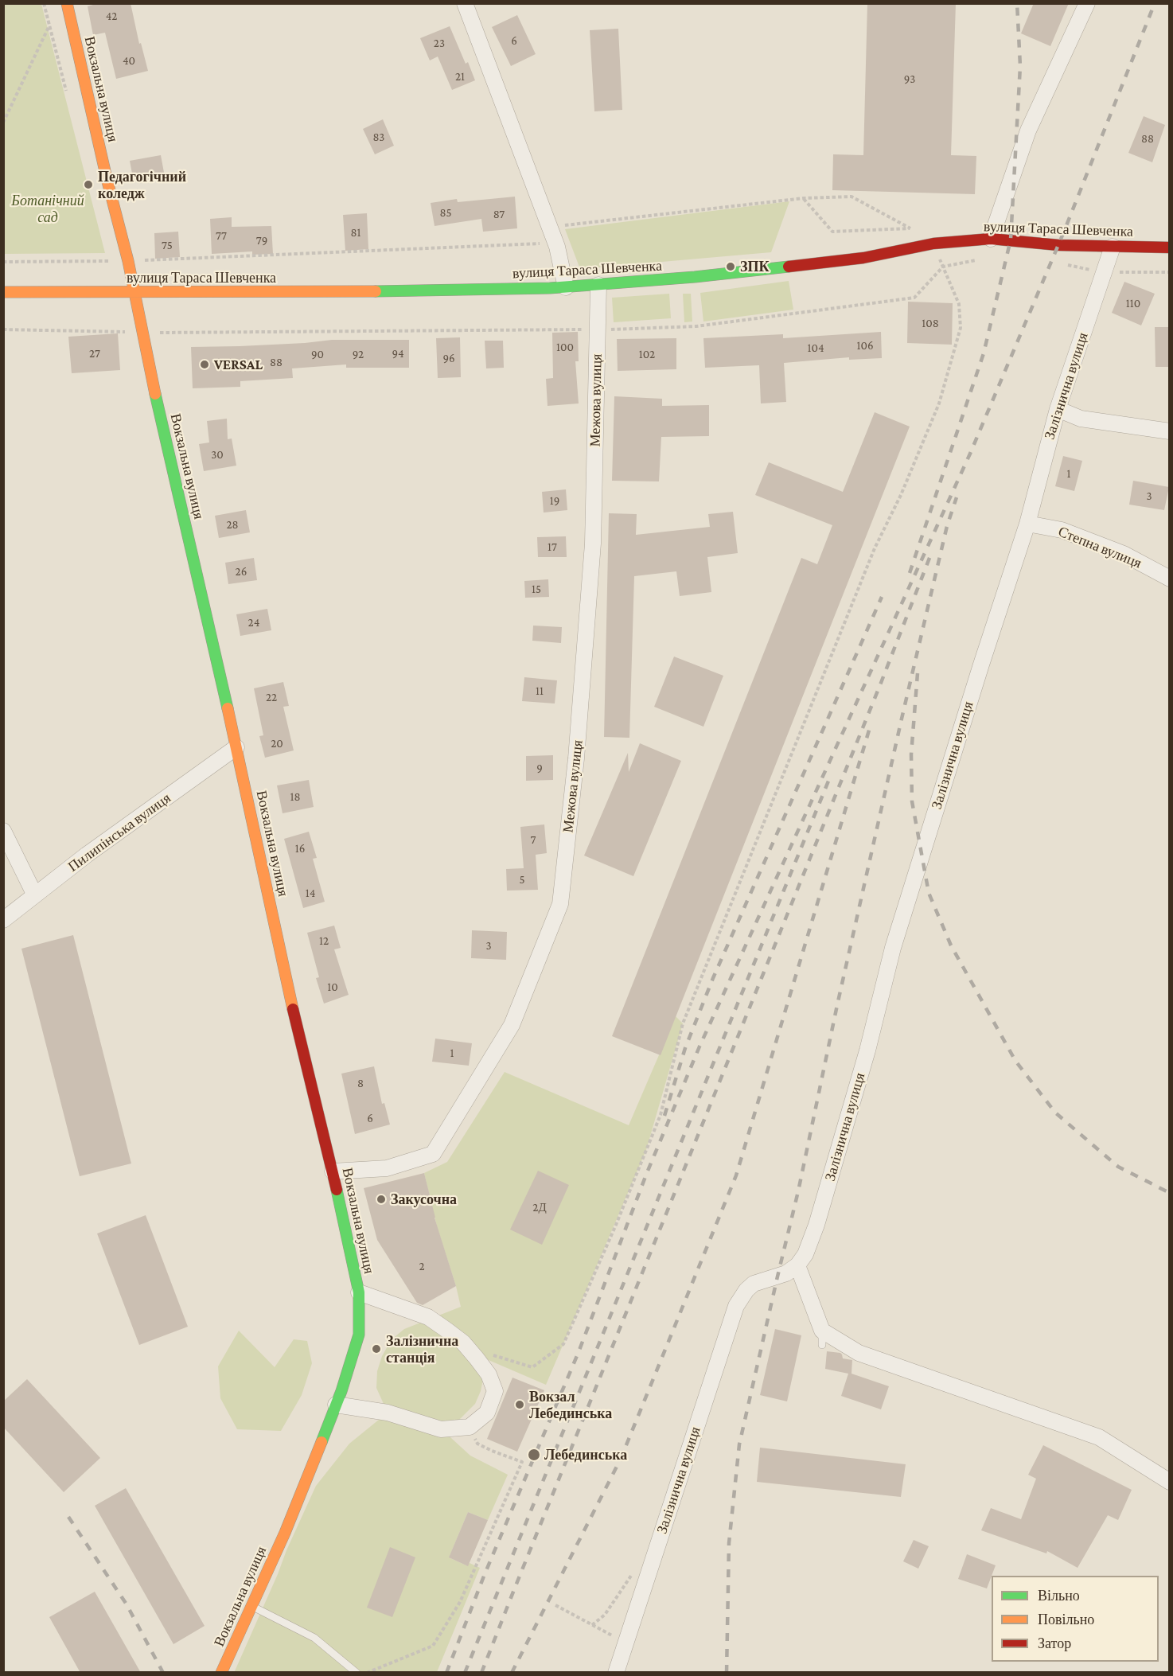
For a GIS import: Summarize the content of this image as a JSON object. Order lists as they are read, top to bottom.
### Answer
{
  "streets": {
    "main road": ["Вокзальна вулиця", "вулиця Тараса Шевченка"],
    "street": [
      "Залізнична вулиця",
      "Межова вулиця",
      "Степна вулиця",
      "Пилипінська вулиця"
    ]
  },
  "crossings": [
    ["Вокзальна вулиця", "вулиця Тараса Шевченка"],
    ["Вокзальна вулиця", "Межова вулиця"],
    ["Вокзальна вулиця", "Пилипінська вулиця"],
    ["вулиця Тараса Шевченка", "Залізнична вулиця"],
    ["вулиця Тараса Шевченка", "Межова вулиця"],
    ["Залізнична вулиця", "Степна вулиця"]
  ],
  "parks": ["Ботанічний сад"],
  "places": [
    "Педагогічний коледж",
    "ЗПК",
    "VERSAL",
    "Закусочна",
    "Залізнична станція",
    "Вокзал Лебединська",
    "Лебединська"
  ],
  "house_numbers": [
    "42",
    "6",
    "23",
    "40",
    "21",
    "93",
    "83",
    "88",
    "85",
    "87",
    "81",
    "77",
    "79",
    "75",
    "110",
    "108",
    "106",
    "100",
    "104",
    "27",
    "94",
    "90",
    "92",
    "102",
    "96",
    "88",
    "30",
    "1",
    "3",
    "19",
    "28",
    "17",
    "26",
    "15",
    "24",
    "11",
    "22",
    "20",
    "9",
    "18",
    "7",
    "16",
    "5",
    "14",
    "12",
    "3",
    "10",
    "1",
    "8",
    "6",
    "2Д",
    "2"
  ],
  "legend": ["Вільно", "Повільно", "Затор"]
}
